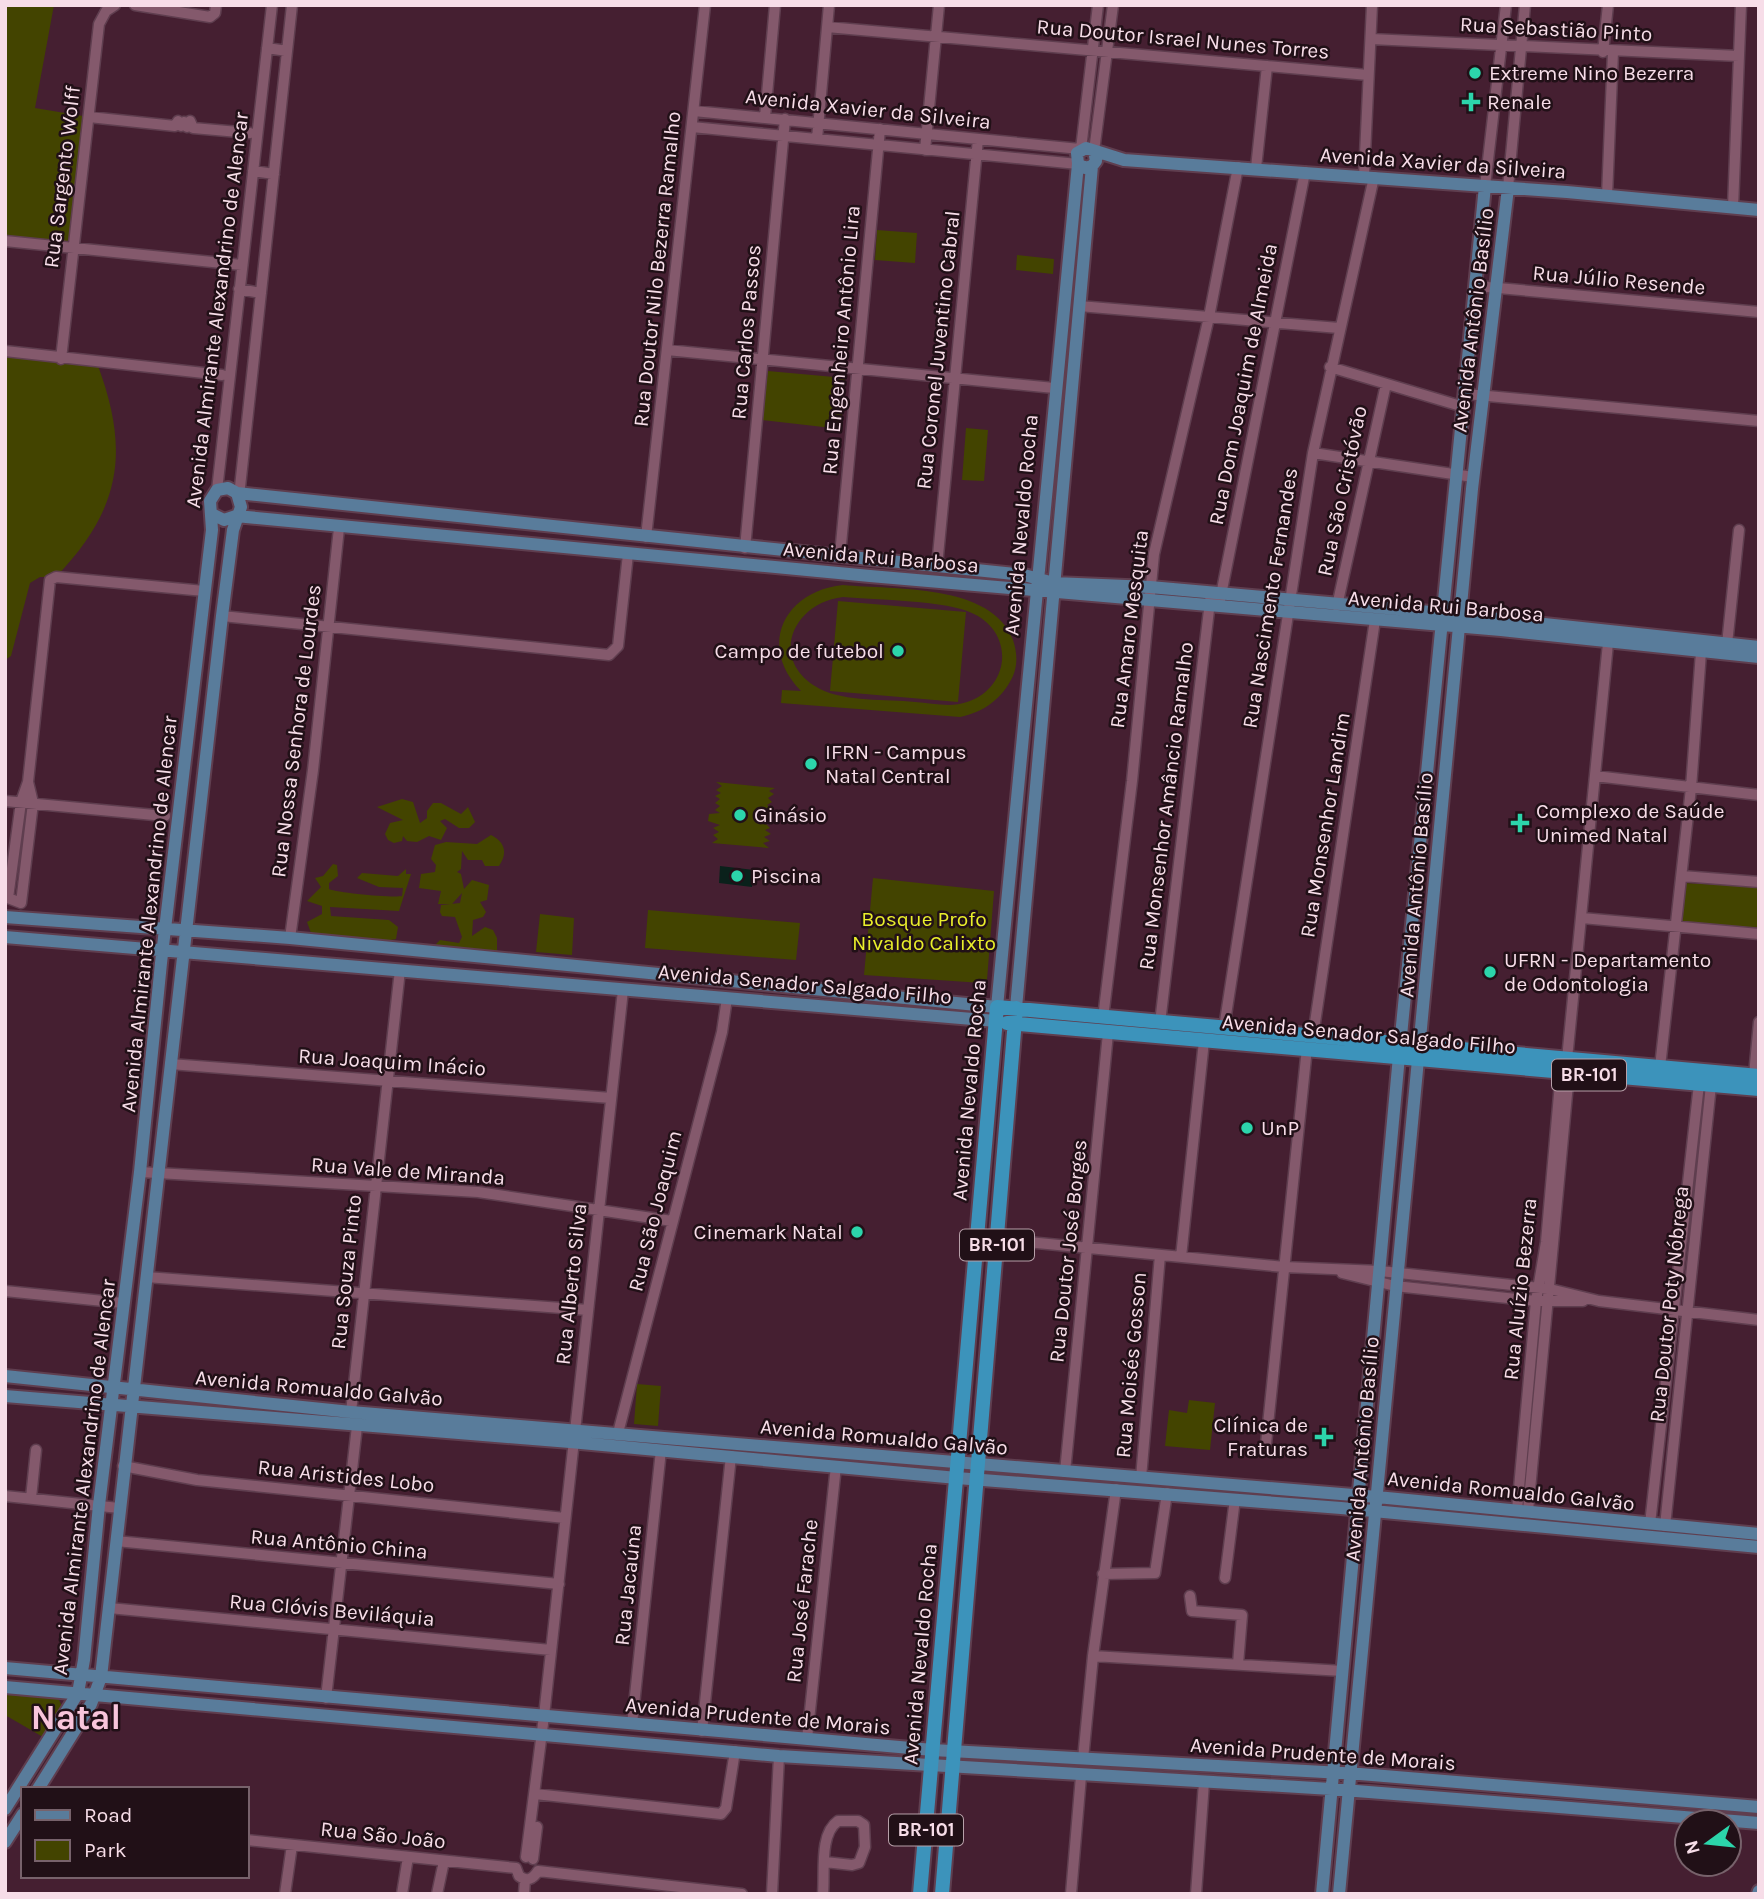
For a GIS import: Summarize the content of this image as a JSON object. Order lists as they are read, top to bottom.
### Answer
{
  "streets": {
    "highway": ["Avenida Nevaldo Rocha", "Avenida Senador Salgado Filho", "BR-101"],
    "main road": [
      "Avenida Xavier da Silveira",
      "Avenida Almirante Alexandrino de Alencar",
      "Avenida Antônio Basílio",
      "Avenida Rui Barbosa",
      "Avenida Romualdo Galvão",
      "Avenida Prudente de Morais"
    ],
    "street": [
      "Rua Sebastião Pinto",
      "Rua Doutor Israel Nunes Torres",
      "Rua Sargento Wolff",
      "Rua Doutor Nilo Bezerra Ramalho",
      "Rua Júlio Resende",
      "Rua Carlos Passos",
      "Rua Engenheiro Antônio Lira",
      "Rua Coronel Juventino Cabral",
      "Rua Dom Joaquim de Almeida",
      "Rua São Cristóvão",
      "Rua Nascimento Fernandes",
      "Rua Amaro Mesquita",
      "Rua Nossa Senhora de Lourdes",
      "Rua Monsenhor Amâncio Ramalho",
      "Rua Monsenhor Landim",
      "Rua Joaquim Inácio",
      "Rua Vale de Miranda",
      "Rua São Joaquim",
      "Rua Doutor José Borges",
      "Rua Souza Pinto",
      "Rua Alberto Silva",
      "Rua Aluízio Bezerra",
      "Rua Doutor Poty Nóbrega",
      "Rua Moisés Gosson",
      "Rua Aristides Lobo",
      "Rua Antônio China",
      "Rua Jacaúna",
      "Rua José Farache",
      "Rua Clóvis Beviláquia",
      "Rua São João"
    ]
  },
  "crossings": [
    ["Rua Sebastião Pinto", "Avenida Antônio Basílio"],
    ["Rua Sebastião Pinto", "Rua Nascimento Fernandes"],
    ["Rua Doutor Israel Nunes Torres", "Rua Nascimento Fernandes"],
    ["Avenida Xavier da Silveira", "Rua Doutor Nilo Bezerra Ramalho"],
    ["Avenida Xavier da Silveira", "Avenida Antônio Basílio"],
    ["Avenida Xavier da Silveira", "Rua Carlos Passos"],
    ["Avenida Xavier da Silveira", "Rua Engenheiro Antônio Lira"],
    ["Avenida Xavier da Silveira", "Rua Coronel Juventino Cabral"],
    ["Avenida Xavier da Silveira", "Rua Dom Joaquim de Almeida"],
    ["Avenida Xavier da Silveira", "Avenida Nevaldo Rocha"],
    ["Avenida Xavier da Silveira", "Rua Nascimento Fernandes"],
    ["Avenida Xavier da Silveira", "Rua Amaro Mesquita"],
    ["Rua Doutor Nilo Bezerra Ramalho", "Avenida Rui Barbosa"],
    ["Rua Júlio Resende", "Avenida Antônio Basílio"],
    ["Avenida Almirante Alexandrino de Alencar", "Avenida Rui Barbosa"],
    ["Avenida Almirante Alexandrino de Alencar", "Avenida Senador Salgado Filho"],
    ["Avenida Almirante Alexandrino de Alencar", "Rua Joaquim Inácio"],
    ["Avenida Almirante Alexandrino de Alencar", "Rua Vale de Miranda"],
    ["Avenida Almirante Alexandrino de Alencar", "Avenida Romualdo Galvão"],
    ["Avenida Almirante Alexandrino de Alencar", "Rua Aristides Lobo"],
    ["Avenida Almirante Alexandrino de Alencar", "Rua Antônio China"],
    ["Avenida Almirante Alexandrino de Alencar", "Rua Clóvis Beviláquia"],
    ["Avenida Almirante Alexandrino de Alencar", "Avenida Prudente de Morais"],
    ["Avenida Antônio Basílio", "Avenida Rui Barbosa"],
    ["Avenida Antônio Basílio", "Avenida Senador Salgado Filho"],
    ["Avenida Antônio Basílio", "Avenida Romualdo Galvão"],
    ["Avenida Antônio Basílio", "Avenida Prudente de Morais"],
    ["Rua Carlos Passos", "Avenida Rui Barbosa"],
    ["Rua Engenheiro Antônio Lira", "Avenida Rui Barbosa"],
    ["Rua Coronel Juventino Cabral", "Avenida Rui Barbosa"],
    ["Rua Dom Joaquim de Almeida", "Avenida Rui Barbosa"],
    ["Rua Dom Joaquim de Almeida", "Rua Monsenhor Amâncio Ramalho"],
    ["Rua São Cristóvão", "Avenida Rui Barbosa"],
    ["Avenida Nevaldo Rocha", "Avenida Rui Barbosa"],
    ["Avenida Nevaldo Rocha", "Avenida Senador Salgado Filho"],
    ["Avenida Nevaldo Rocha", "Avenida Romualdo Galvão"],
    ["Avenida Nevaldo Rocha", "Avenida Prudente de Morais"],
    ["Avenida Rui Barbosa", "Rua Nascimento Fernandes"],
    ["Avenida Rui Barbosa", "Rua Amaro Mesquita"],
    ["Avenida Rui Barbosa", "Rua Nossa Senhora de Lourdes"],
    ["Avenida Rui Barbosa", "Rua Monsenhor Amâncio Ramalho"],
    ["Avenida Rui Barbosa", "Rua Monsenhor Landim"],
    ["Avenida Rui Barbosa", "Rua Aluízio Bezerra"],
    ["Rua Nascimento Fernandes", "Avenida Senador Salgado Filho"],
    ["Rua Amaro Mesquita", "Avenida Senador Salgado Filho"],
    ["Rua Nossa Senhora de Lourdes", "Avenida Senador Salgado Filho"],
    ["Rua Monsenhor Amâncio Ramalho", "Avenida Senador Salgado Filho"],
    ["Rua Monsenhor Landim", "Avenida Senador Salgado Filho"],
    ["Avenida Senador Salgado Filho", "Rua São Joaquim"],
    ["Avenida Senador Salgado Filho", "Rua Doutor José Borges"],
    ["Avenida Senador Salgado Filho", "Rua Souza Pinto"],
    ["Avenida Senador Salgado Filho", "Rua Alberto Silva"],
    ["Avenida Senador Salgado Filho", "Rua Aluízio Bezerra"],
    ["Avenida Senador Salgado Filho", "Rua Doutor Poty Nóbrega"],
    ["Rua Joaquim Inácio", "Rua Souza Pinto"],
    ["Rua Joaquim Inácio", "Rua Alberto Silva"],
    ["Rua Vale de Miranda", "Rua São Joaquim"],
    ["Rua Vale de Miranda", "Rua Souza Pinto"],
    ["Rua Vale de Miranda", "Rua Alberto Silva"],
    ["Rua São Joaquim", "Avenida Romualdo Galvão"],
    ["Rua Doutor José Borges", "Avenida Romualdo Galvão"],
    ["Rua Souza Pinto", "Avenida Romualdo Galvão"],
    ["Rua Alberto Silva", "Avenida Romualdo Galvão"],
    ["Rua Alberto Silva", "Rua Aristides Lobo"],
    ["Rua Alberto Silva", "Rua Antônio China"],
    ["Rua Alberto Silva", "Rua Clóvis Beviláquia"],
    ["Rua Alberto Silva", "Avenida Prudente de Morais"],
    ["Rua Alberto Silva", "Rua São João"],
    ["Rua Aluízio Bezerra", "Avenida Romualdo Galvão"],
    ["Rua Doutor Poty Nóbrega", "Avenida Romualdo Galvão"],
    ["Rua Moisés Gosson", "Avenida Romualdo Galvão"],
    ["Avenida Romualdo Galvão", "Rua Jacaúna"],
    ["Avenida Romualdo Galvão", "Rua José Farache"],
    ["Rua Jacaúna", "Avenida Prudente de Morais"],
    ["Rua José Farache", "Avenida Prudente de Morais"]
  ],
  "districts": ["Natal"],
  "parks": ["Bosque Profº Nivaldo Calixto"],
  "places": {
    "other": [
      "Extreme Nino Bezerra",
      "Campo de futebol",
      "IFRN - Campus Natal Central",
      "Ginásio",
      "Piscina",
      "UFRN - Departamento de Odontologia",
      "UnP",
      "Cinemark Natal"
    ],
    "health": ["Renale", "Complexo de Saúde Unimed Natal", "Clínica de Fraturas"]
  },
  "legend": ["Road", "Park"],
  "north": "left"
}
